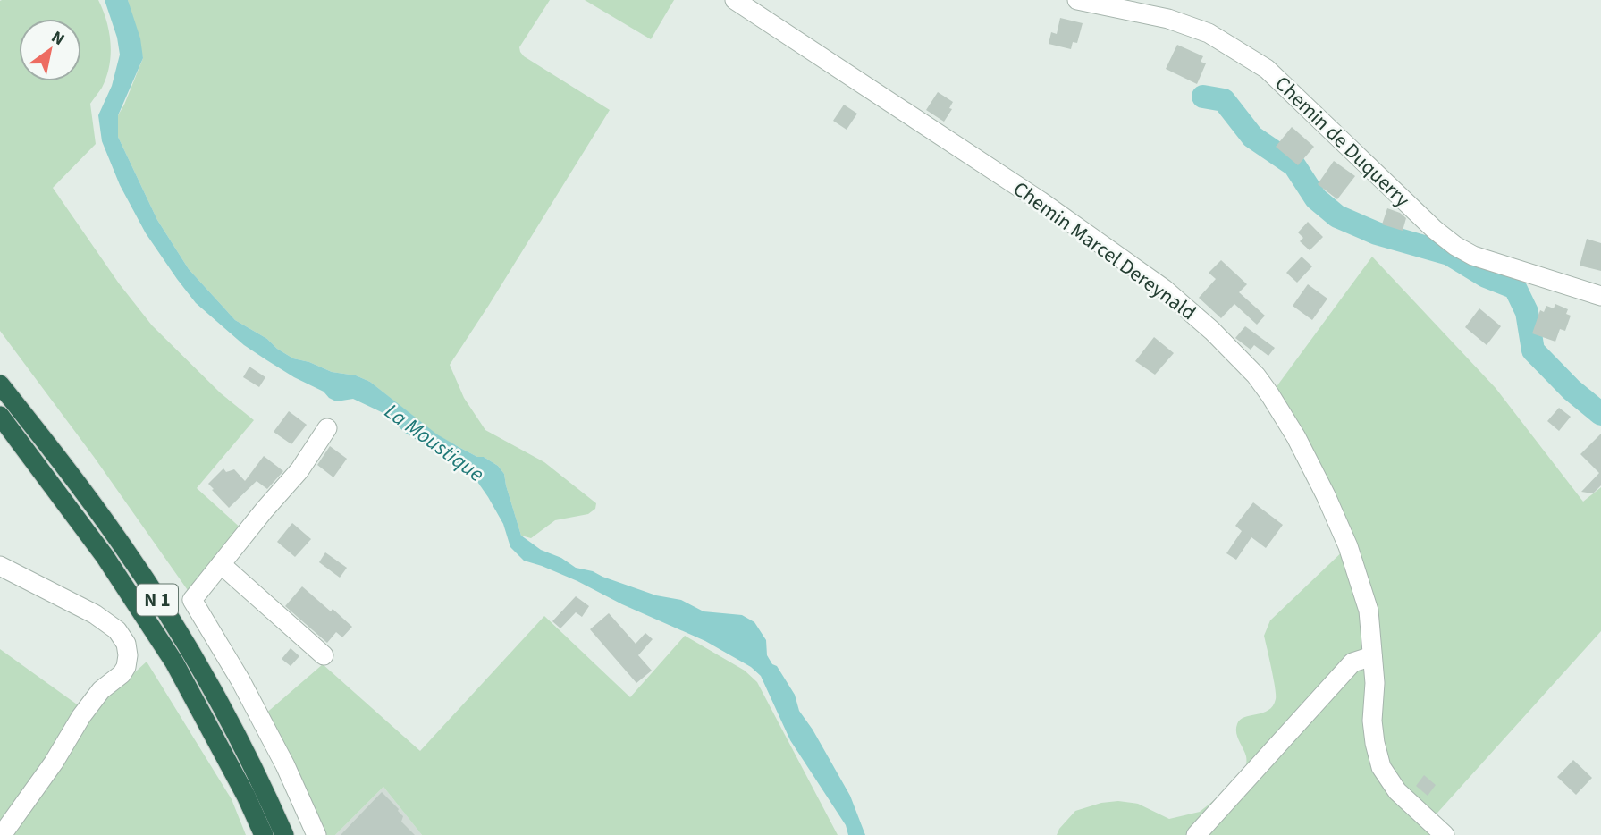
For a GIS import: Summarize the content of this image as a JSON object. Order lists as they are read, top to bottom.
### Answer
{
  "streets": {
    "highway": ["N 1"],
    "street": ["Chemin de Duquerry", "Chemin Marcel Dereynald"]
  },
  "water": ["La Moustique"],
  "north": "top right"
}
